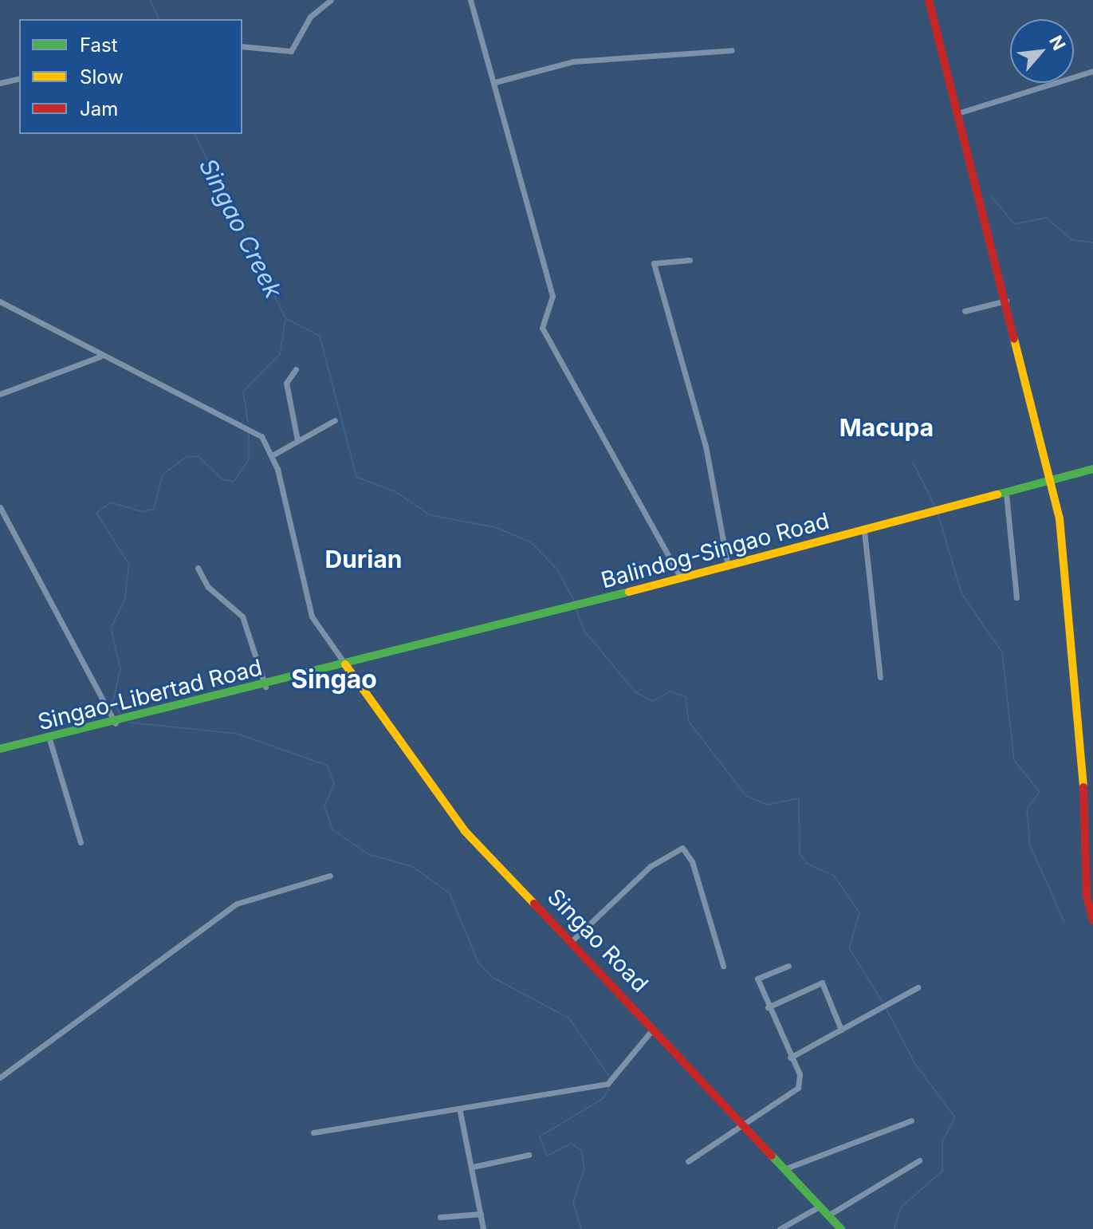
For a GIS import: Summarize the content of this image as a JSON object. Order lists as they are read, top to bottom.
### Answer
{
  "streets": {
    "street": ["Balindog-Singao Road", "Singao-Libertad Road", "Singao Road"]
  },
  "crossings": [
    ["Balindog-Singao Road", "Singao-Libertad Road"],
    ["Balindog-Singao Road", "Singao Road"],
    ["Singao-Libertad Road", "Singao Road"]
  ],
  "districts": ["Macupa", "Durian", "Singao"],
  "water": ["Singao Creek"],
  "legend": ["Fast", "Slow", "Jam"],
  "north": "top right"
}
